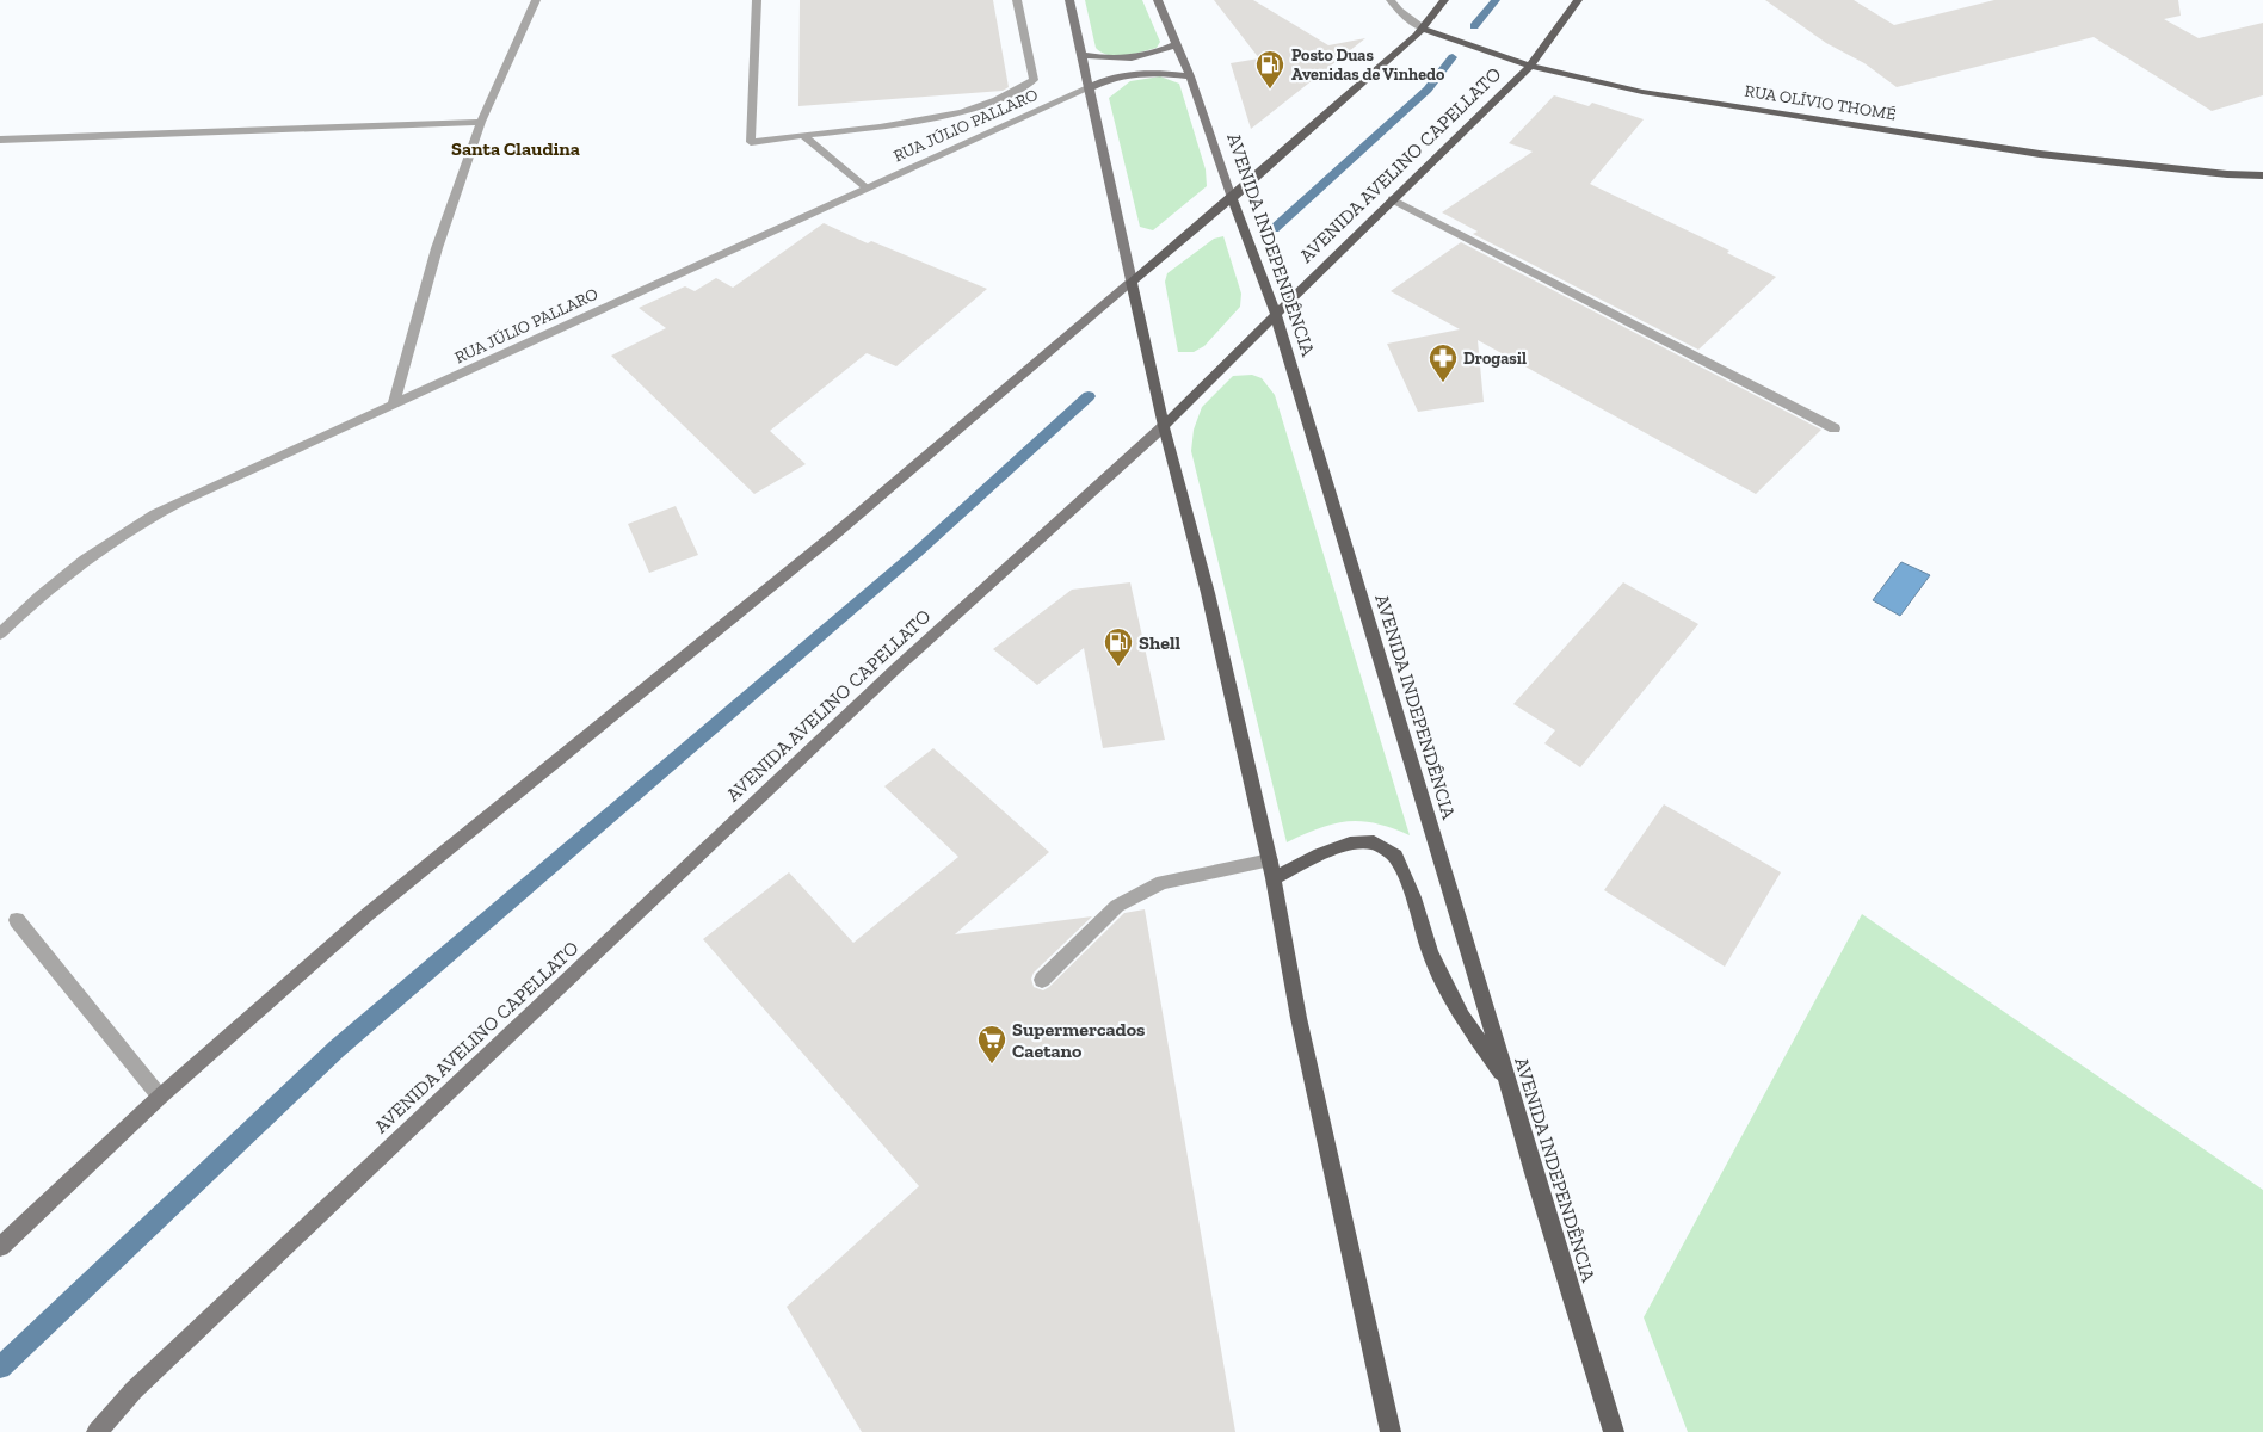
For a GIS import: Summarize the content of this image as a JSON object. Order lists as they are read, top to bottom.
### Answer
{
  "streets": {
    "main road": ["RUA OLÍVIO THOMÉ", "AVENIDA AVELINO CAPELLATO", "AVENIDA INDEPENDÊNCIA"],
    "street": ["RUA JÚLIO PALLARO"]
  },
  "crossings": [
    ["RUA OLÍVIO THOMÉ", "AVENIDA AVELINO CAPELLATO"],
    ["AVENIDA AVELINO CAPELLATO", "AVENIDA INDEPENDÊNCIA"]
  ],
  "districts": ["Santa Claudina"],
  "places": {
    "fuel station": ["Posto Duas Avenidas de Vinhedo", "Shell"],
    "pharmacy": ["Drogasil"],
    "supermarket": ["Supermercados Caetano"]
  }
}
